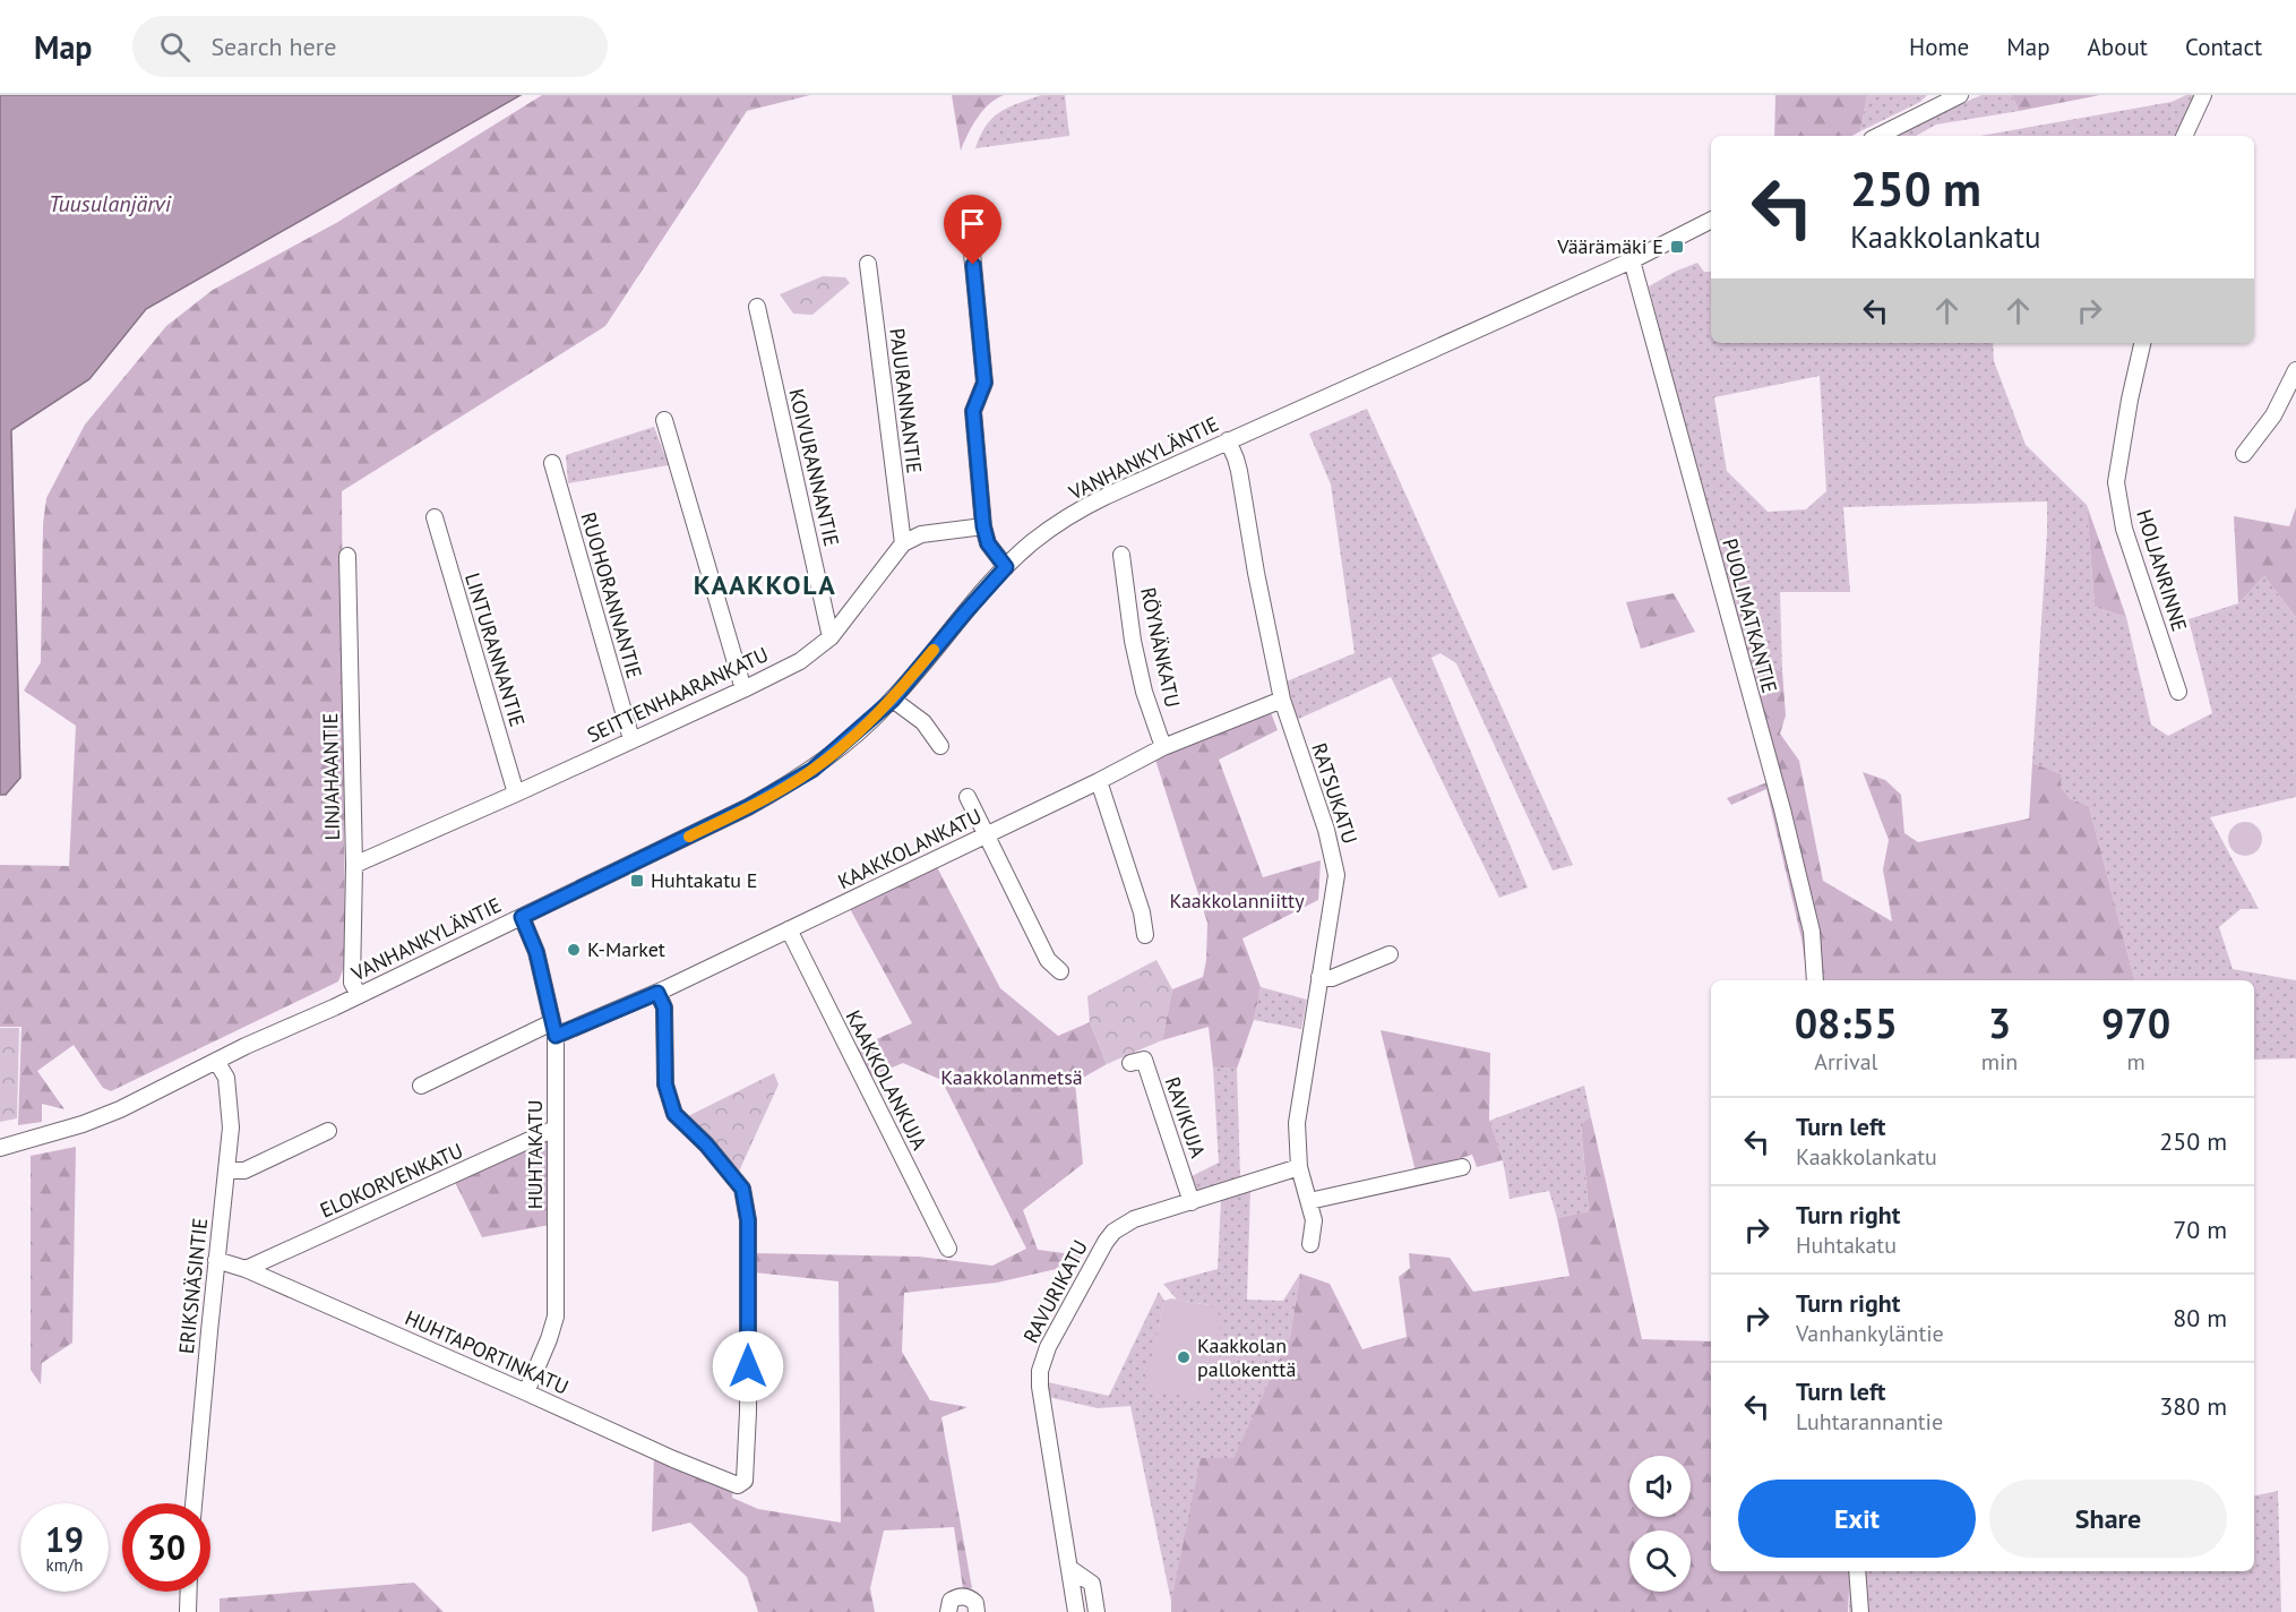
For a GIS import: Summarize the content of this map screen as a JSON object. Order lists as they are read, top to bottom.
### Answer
{
  "streets": {
    "street": [
      "PAJURANNANTIE",
      "VANHANKYLÄNTIE",
      "KOIVURANNANTIE",
      "HOLJANRINNE",
      "RUOHORANNANTIE",
      "PUOLIMATKANTIE",
      "RÖYNÄNKATU",
      "LINTURANNANTIE",
      "SEITTENHAARANKATU",
      "LINJAHAANTIE",
      "RATSUKATU",
      "KAAKKOLANKATU",
      "KAAKKOLANKUJA",
      "RAVIKUJA",
      "HUHTAKATU",
      "ELOKORVENKATU",
      "ERIKSNÄSINTIE",
      "RAVURIKATU",
      "HUHTAPORTINKATU"
    ]
  },
  "crossings": [
    ["PAJURANNANTIE", "SEITTENHAARANKATU"],
    ["VANHANKYLÄNTIE", "PUOLIMATKANTIE"],
    ["VANHANKYLÄNTIE", "LINJAHAANTIE"],
    ["VANHANKYLÄNTIE", "RATSUKATU"],
    ["VANHANKYLÄNTIE", "HUHTAKATU"],
    ["VANHANKYLÄNTIE", "ERIKSNÄSINTIE"],
    ["KOIVURANNANTIE", "SEITTENHAARANKATU"],
    ["RUOHORANNANTIE", "SEITTENHAARANKATU"],
    ["RÖYNÄNKATU", "KAAKKOLANKATU"],
    ["LINTURANNANTIE", "SEITTENHAARANKATU"],
    ["SEITTENHAARANKATU", "LINJAHAANTIE"],
    ["RATSUKATU", "KAAKKOLANKATU"],
    ["RATSUKATU", "RAVURIKATU"],
    ["KAAKKOLANKATU", "KAAKKOLANKUJA"],
    ["KAAKKOLANKATU", "HUHTAKATU"],
    ["KAAKKOLANKATU", "HUHTAPORTINKATU"],
    ["RAVIKUJA", "RAVURIKATU"],
    ["HUHTAKATU", "ELOKORVENKATU"],
    ["HUHTAKATU", "HUHTAPORTINKATU"],
    ["ELOKORVENKATU", "HUHTAPORTINKATU"],
    ["ERIKSNÄSINTIE", "HUHTAPORTINKATU"]
  ],
  "districts": ["KAAKKOLA"],
  "water": ["Tuusulanjärvi"],
  "parks": ["Kaakkolanniitty", "Kaakkolanmetsä"],
  "places": {
    "transit": ["Väärämäki E", "Huhtakatu E"],
    "other": ["K-Market", "Kaakkolan pallokenttä"]
  },
  "page": {
    "header": "Map",
    "search": "Search here",
    "nav": [
      "Home",
      "Map",
      "About",
      "Contact"
    ],
    "turn": ["250 m", "Kaakkolankatu"],
    "eta": [
      "08:55",
      "Arrival",
      "3",
      "min",
      "970",
      "m"
    ],
    "list": [
      {
        "name": "Turn left",
        "note": "Kaakkolankatu",
        "value": "250 m"
      },
      {
        "name": "Turn right",
        "note": "Huhtakatu",
        "value": "70 m"
      },
      {
        "name": "Turn right",
        "note": "Vanhankyläntie",
        "value": "80 m"
      },
      {
        "name": "Turn left",
        "note": "Luhtarannantie",
        "value": "380 m"
      }
    ],
    "buttons": ["Exit", "Share"],
    "speed": "19 km/h",
    "limit": "30"
  }
}
